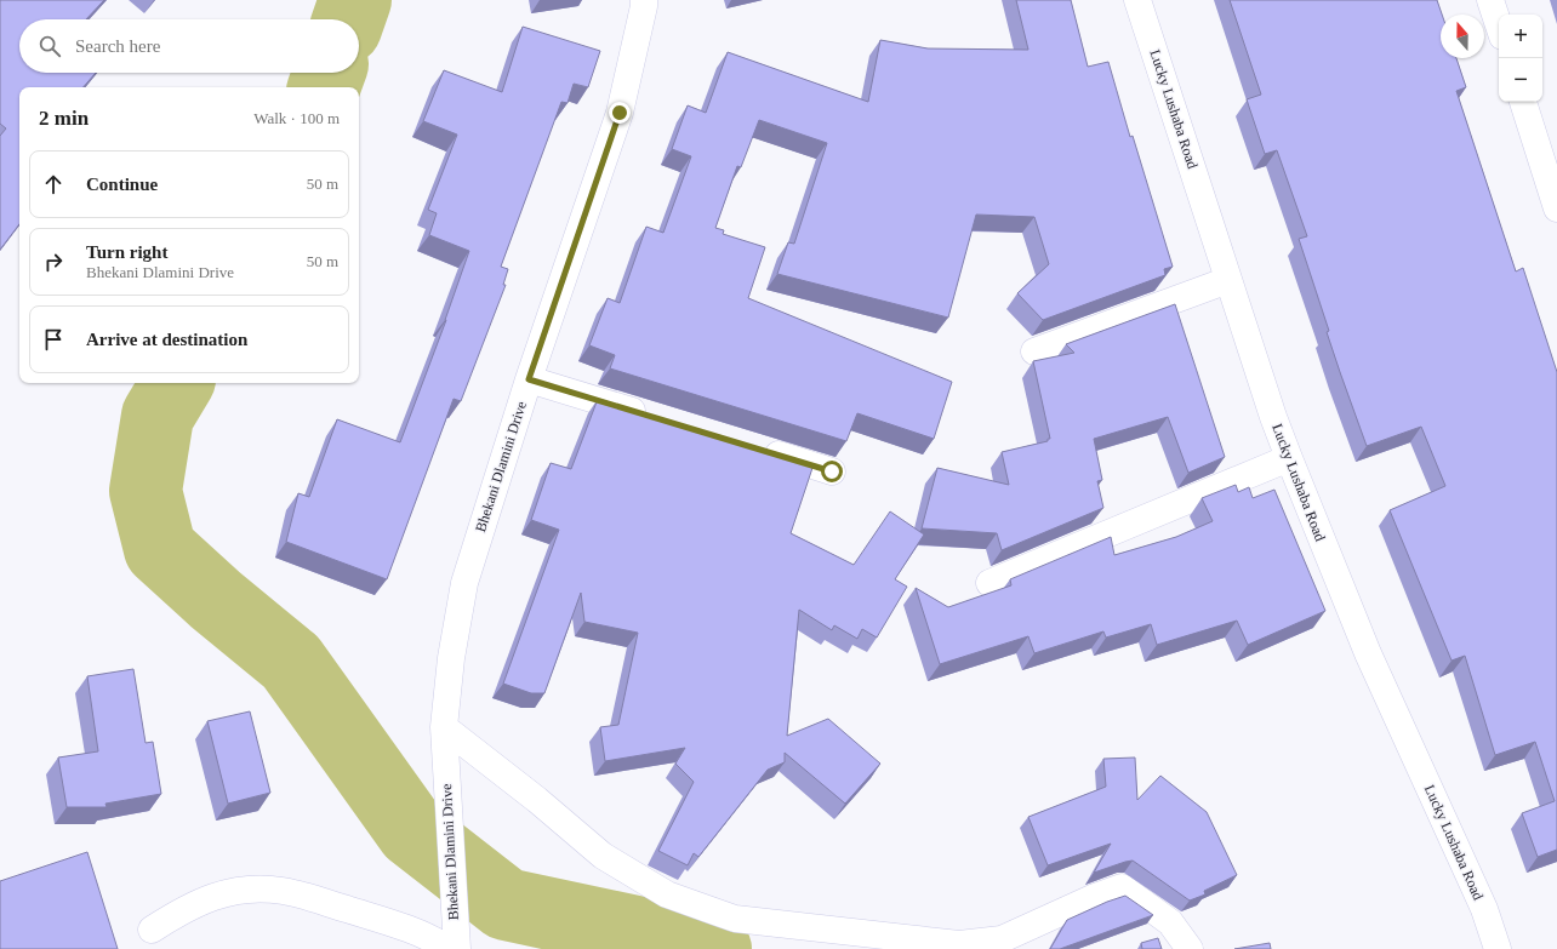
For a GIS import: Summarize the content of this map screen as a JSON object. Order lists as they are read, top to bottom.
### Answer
{
  "streets": {
    "street": ["Lucky Lushaba Road", "Bhekani Dlamini Drive"]
  },
  "north": "top",
  "page": {
    "map_buttons": ["+", "−"],
    "search": "Search here",
    "heading": ["2 min", "Walk · 100 m"],
    "list": [
      ["Continue", "50 m"],
      ["Turn right", "Bhekani Dlamini Drive", "50 m"],
      "Arrive at destination"
    ]
  }
}
